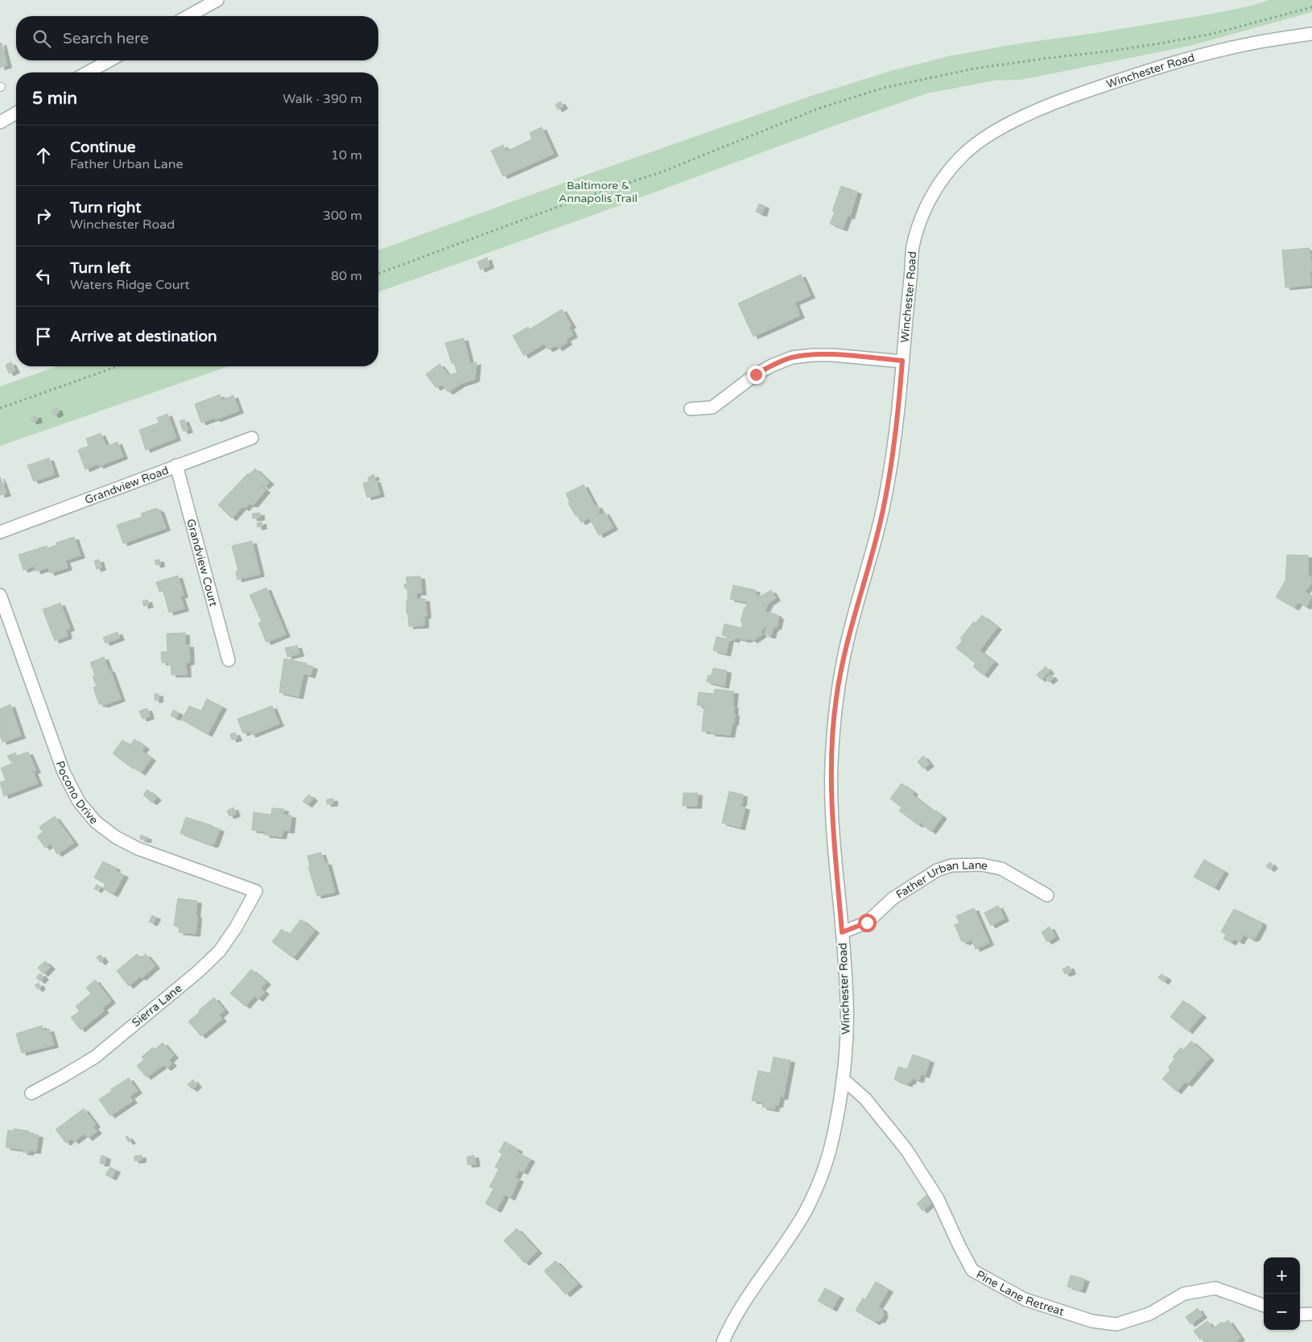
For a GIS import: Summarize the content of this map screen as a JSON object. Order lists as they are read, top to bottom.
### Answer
{
  "streets": {
    "street": [
      "Winchester Road",
      "Grandview Road",
      "Grandview Court",
      "Pocono Drive",
      "Father Urban Lane",
      "Sierra Lane",
      "Pine Lane Retreat"
    ]
  },
  "crossings": [
    ["Winchester Road", "Father Urban Lane"],
    ["Winchester Road", "Pine Lane Retreat"],
    ["Grandview Road", "Grandview Court"],
    ["Pocono Drive", "Sierra Lane"]
  ],
  "parks": ["Baltimore & Annapolis Trail"],
  "page": {
    "search": "Search here",
    "heading": ["5 min", "Walk · 390 m"],
    "list": [
      ["Continue", "Father Urban Lane", "10 m"],
      ["Turn right", "Winchester Road", "300 m"],
      ["Turn left", "Waters Ridge Court", "80 m"],
      "Arrive at destination"
    ],
    "map_buttons": ["+", "−"]
  }
}
